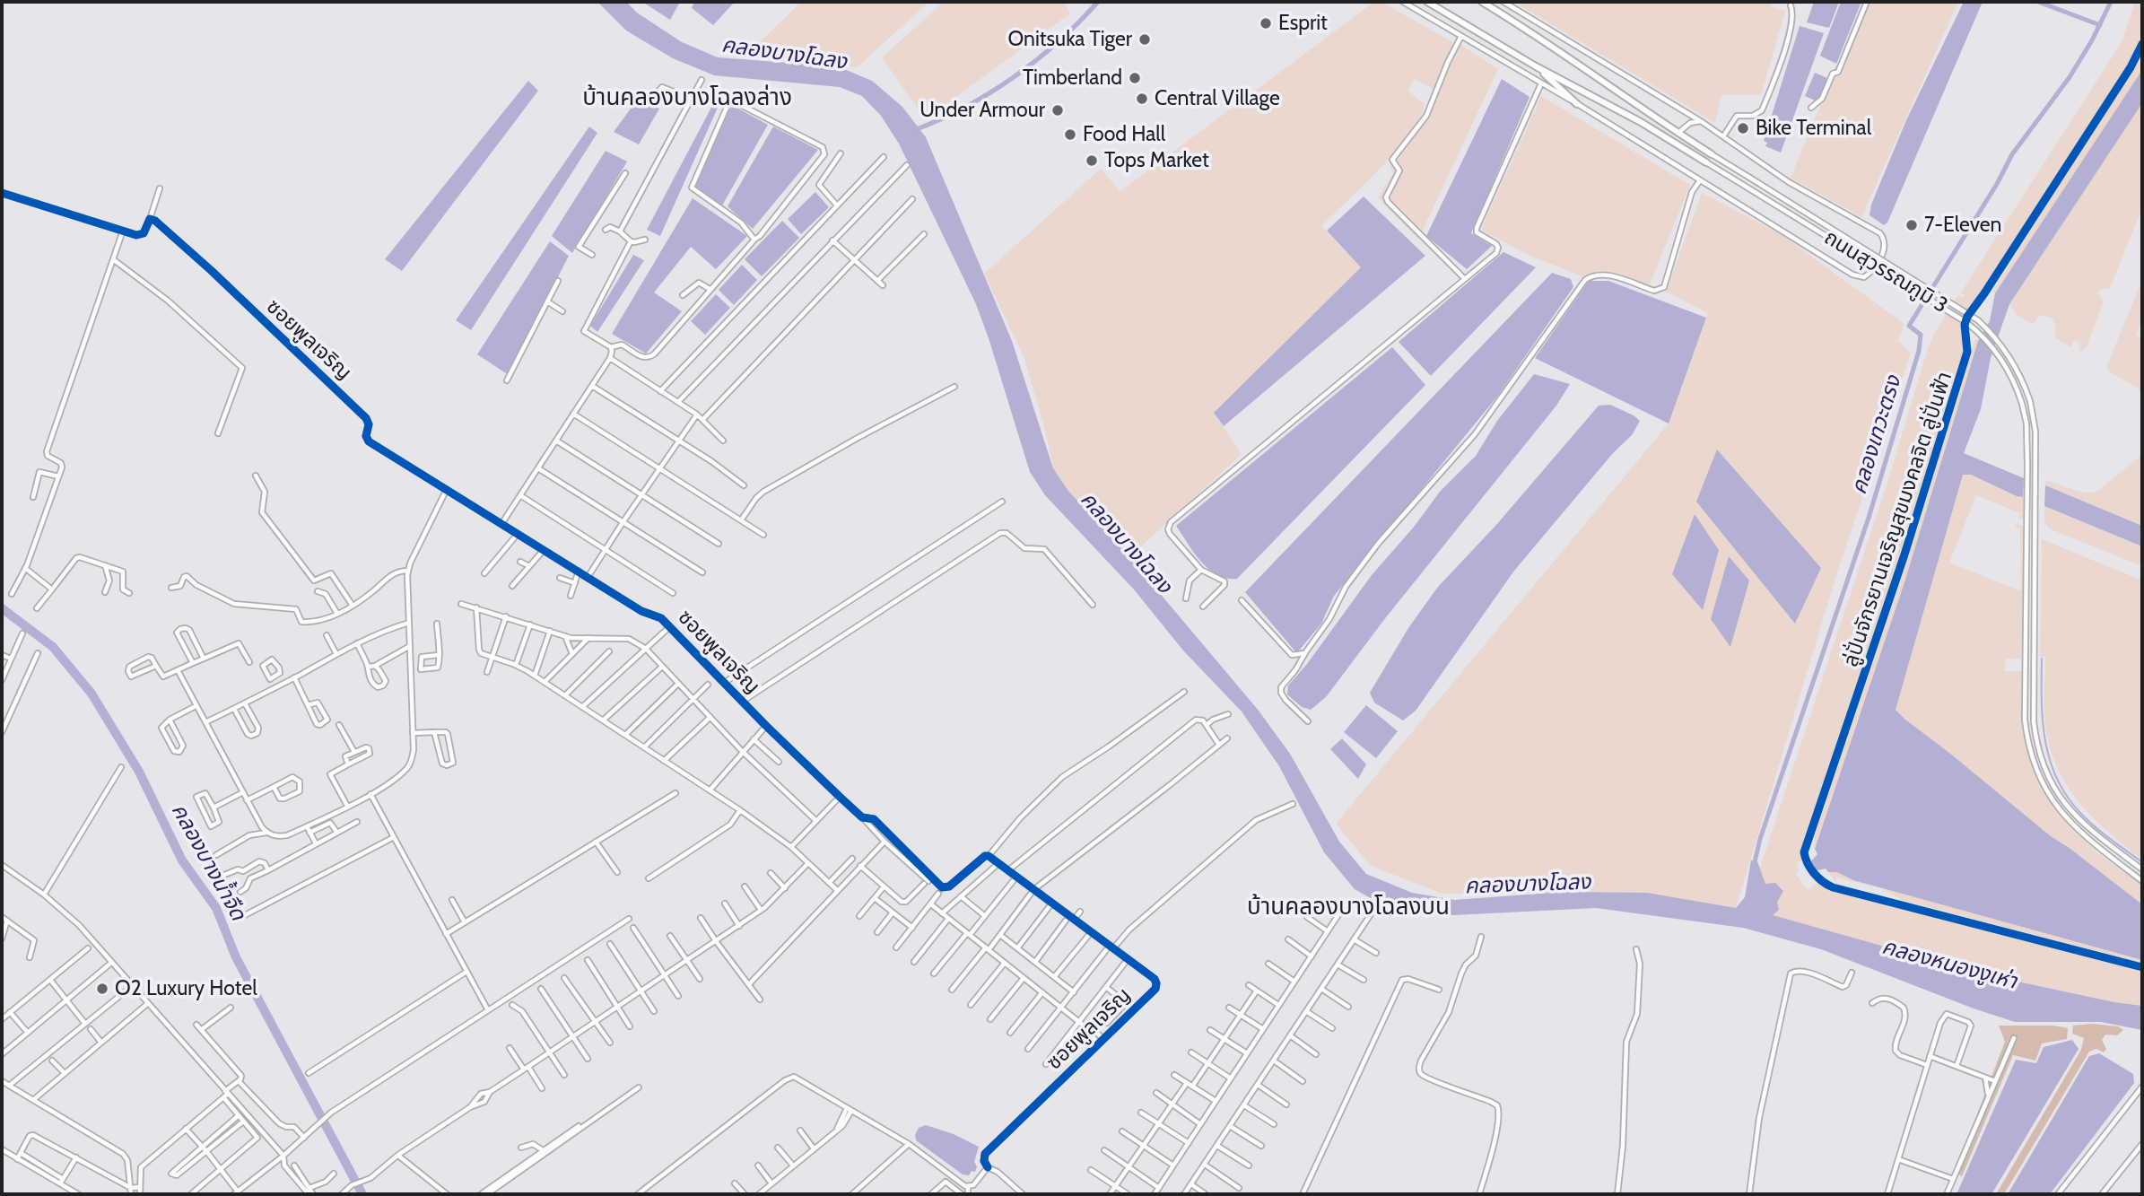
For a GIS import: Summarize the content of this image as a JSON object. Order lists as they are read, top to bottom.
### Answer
{
  "streets": {
    "main road": ["ถนนสุวรรณภูมิ 3"],
    "street": ["ซอยพูลเจริญ"],
    "cycle path": ["ลู่ปั่นจักรยานเจริญสุขมงคลจิต ลู่ปั่นฟ้า"]
  },
  "districts": ["บ้านคลองบางโฉลงล่าง", "บ้านคลองบางโฉลงบน"],
  "water": [
    "คลองบางโฉลง",
    "คลองเทวะตรง",
    "คลองบางน้ำจืด",
    "คลองหนองงูเห่า"
  ],
  "places": [
    "Esprit",
    "Onitsuka Tiger",
    "Timberland",
    "Central Village",
    "Under Armour",
    "Bike Terminal",
    "Food Hall",
    "Tops Market",
    "7-Eleven",
    "O2 Luxury Hotel"
  ]
}
